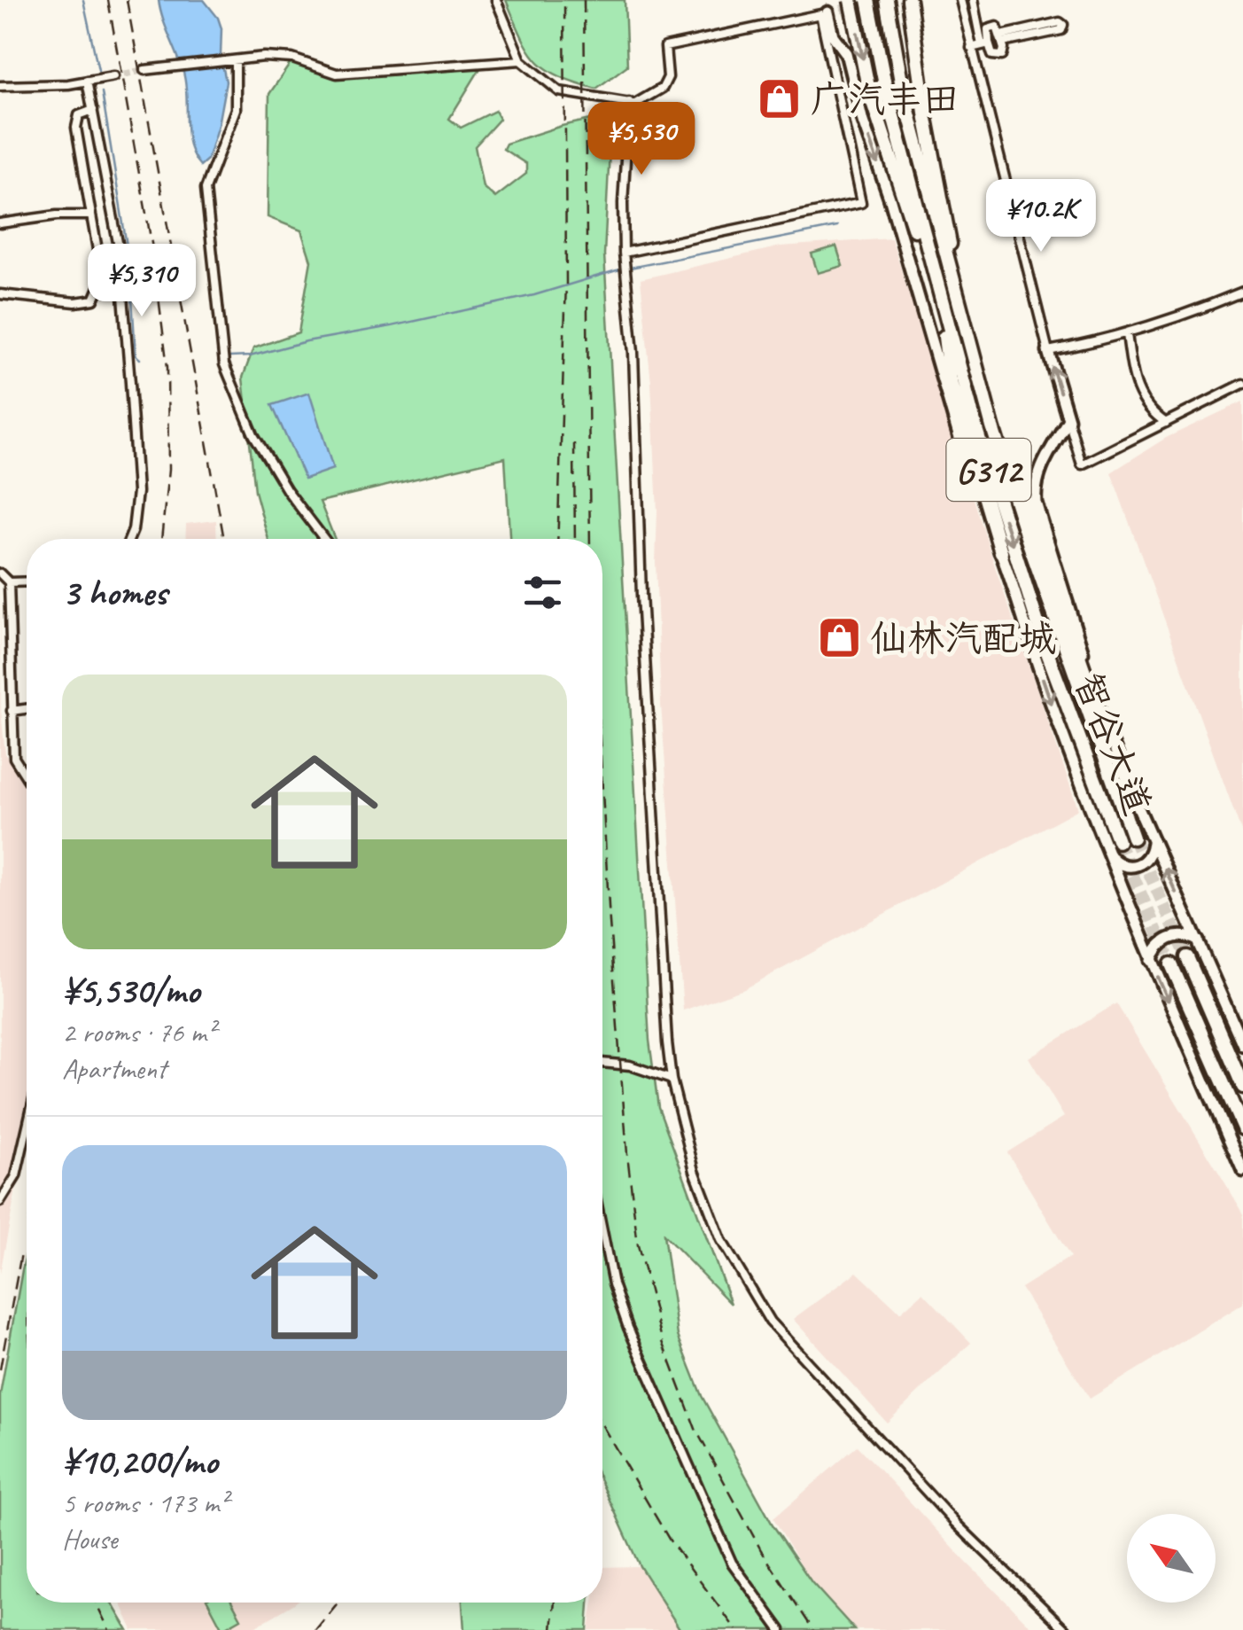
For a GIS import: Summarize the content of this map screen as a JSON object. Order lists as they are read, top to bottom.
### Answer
{
  "streets": {
    "highway": ["G312", "智谷大道"]
  },
  "places": {
    "shop": ["广汽丰田", "仙林汽配城"]
  },
  "north": "top left",
  "page": {
    "price": ["¥5,530", "¥10.2K", "¥5,310"],
    "heading": "3 homes",
    "list": [
      {
        "name": "¥5,530/mo",
        "note": "2 rooms · 76 m² · Apartment"
      },
      {
        "name": "¥10,200/mo",
        "note": "5 rooms · 173 m² · House"
      }
    ]
  }
}
